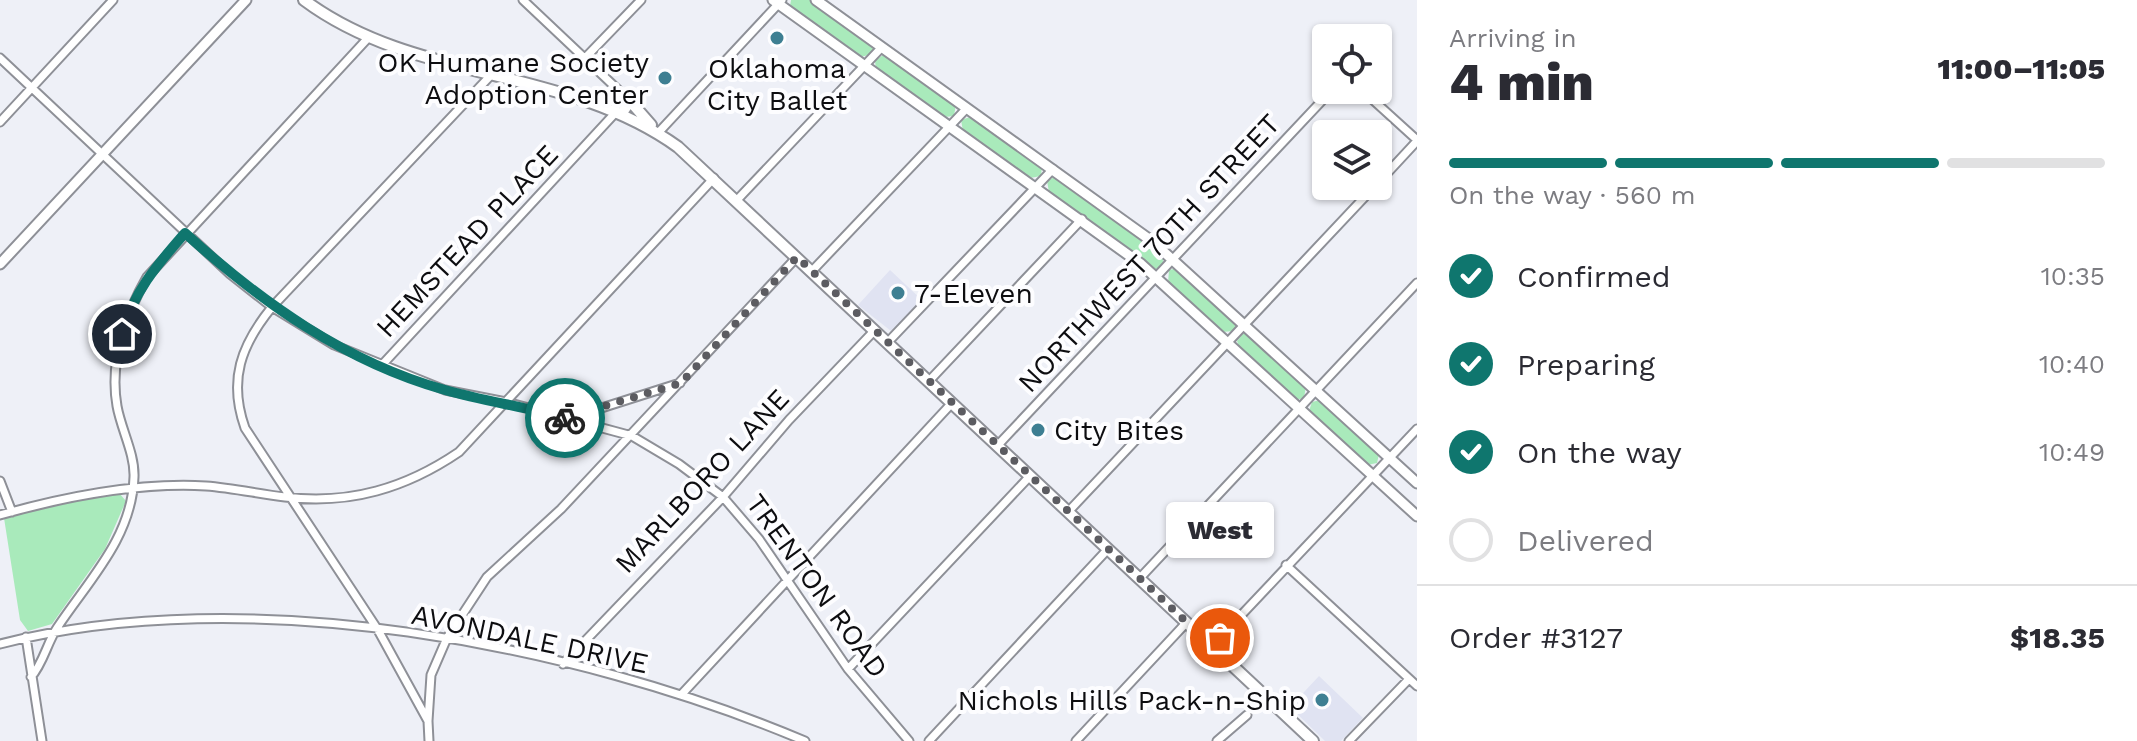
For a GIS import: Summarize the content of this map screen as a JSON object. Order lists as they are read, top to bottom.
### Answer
{
  "streets": {
    "street": [
      "HEMSTEAD PLACE",
      "NORTHWEST 70TH STREET",
      "MARLBORO LANE",
      "TRENTON ROAD",
      "AVONDALE DRIVE"
    ]
  },
  "crossings": [
    ["HEMSTEAD PLACE", "TRENTON ROAD"],
    ["MARLBORO LANE", "TRENTON ROAD"],
    ["MARLBORO LANE", "AVONDALE DRIVE"]
  ],
  "places": [
    "Oklahoma City Ballet",
    "OK Humane Society Adoption Center",
    "7-Eleven",
    "City Bites",
    "West",
    "Nichols Hills Pack-n-Ship"
  ],
  "page": {
    "heading": ["4 min", "Arriving in", "11:00–11:05"],
    "panel": ["Order #3127", "$18.35"],
    "bar": "On the way · 560 m",
    "list": [
      ["Confirmed", "10:35"],
      ["Preparing", "10:40"],
      ["On the way", "10:49"],
      "Delivered"
    ],
    "bubble": "West"
  }
}
